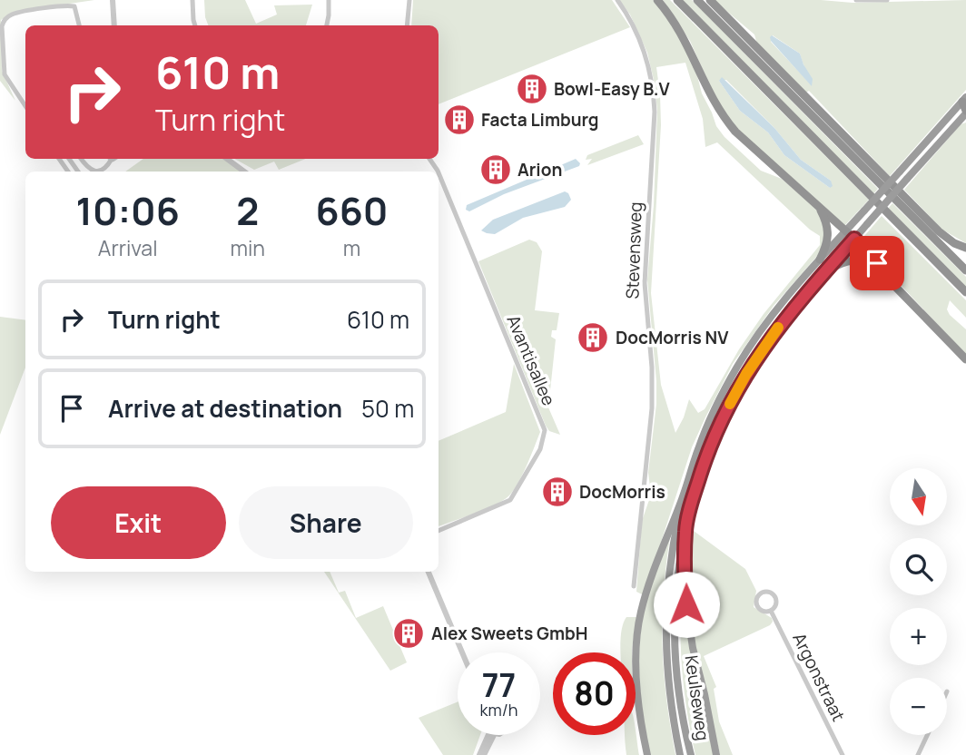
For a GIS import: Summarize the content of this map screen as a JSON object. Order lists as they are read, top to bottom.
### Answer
{
  "streets": {
    "highway": ["Keulseweg"],
    "street": ["Stevensweg", "Avantisallee", "Argonstraat"]
  },
  "places": {
    "building": [
      "Bowl-Easy B.V",
      "Facta Limburg",
      "Arion",
      "DocMorris NV",
      "DocMorris",
      "Alex Sweets GmbH"
    ]
  },
  "north": "bottom",
  "page": {
    "turn": ["610 m", "Turn right"],
    "eta": [
      "10:06",
      "Arrival",
      "2",
      "min",
      "660",
      "m"
    ],
    "list": [
      {
        "name": "Turn right",
        "value": "610 m"
      },
      {
        "name": "Arrive at destination",
        "value": "50 m"
      }
    ],
    "map_buttons": ["+", "−"],
    "buttons": ["Exit", "Share"],
    "speed": "77 km/h",
    "limit": "80"
  }
}
